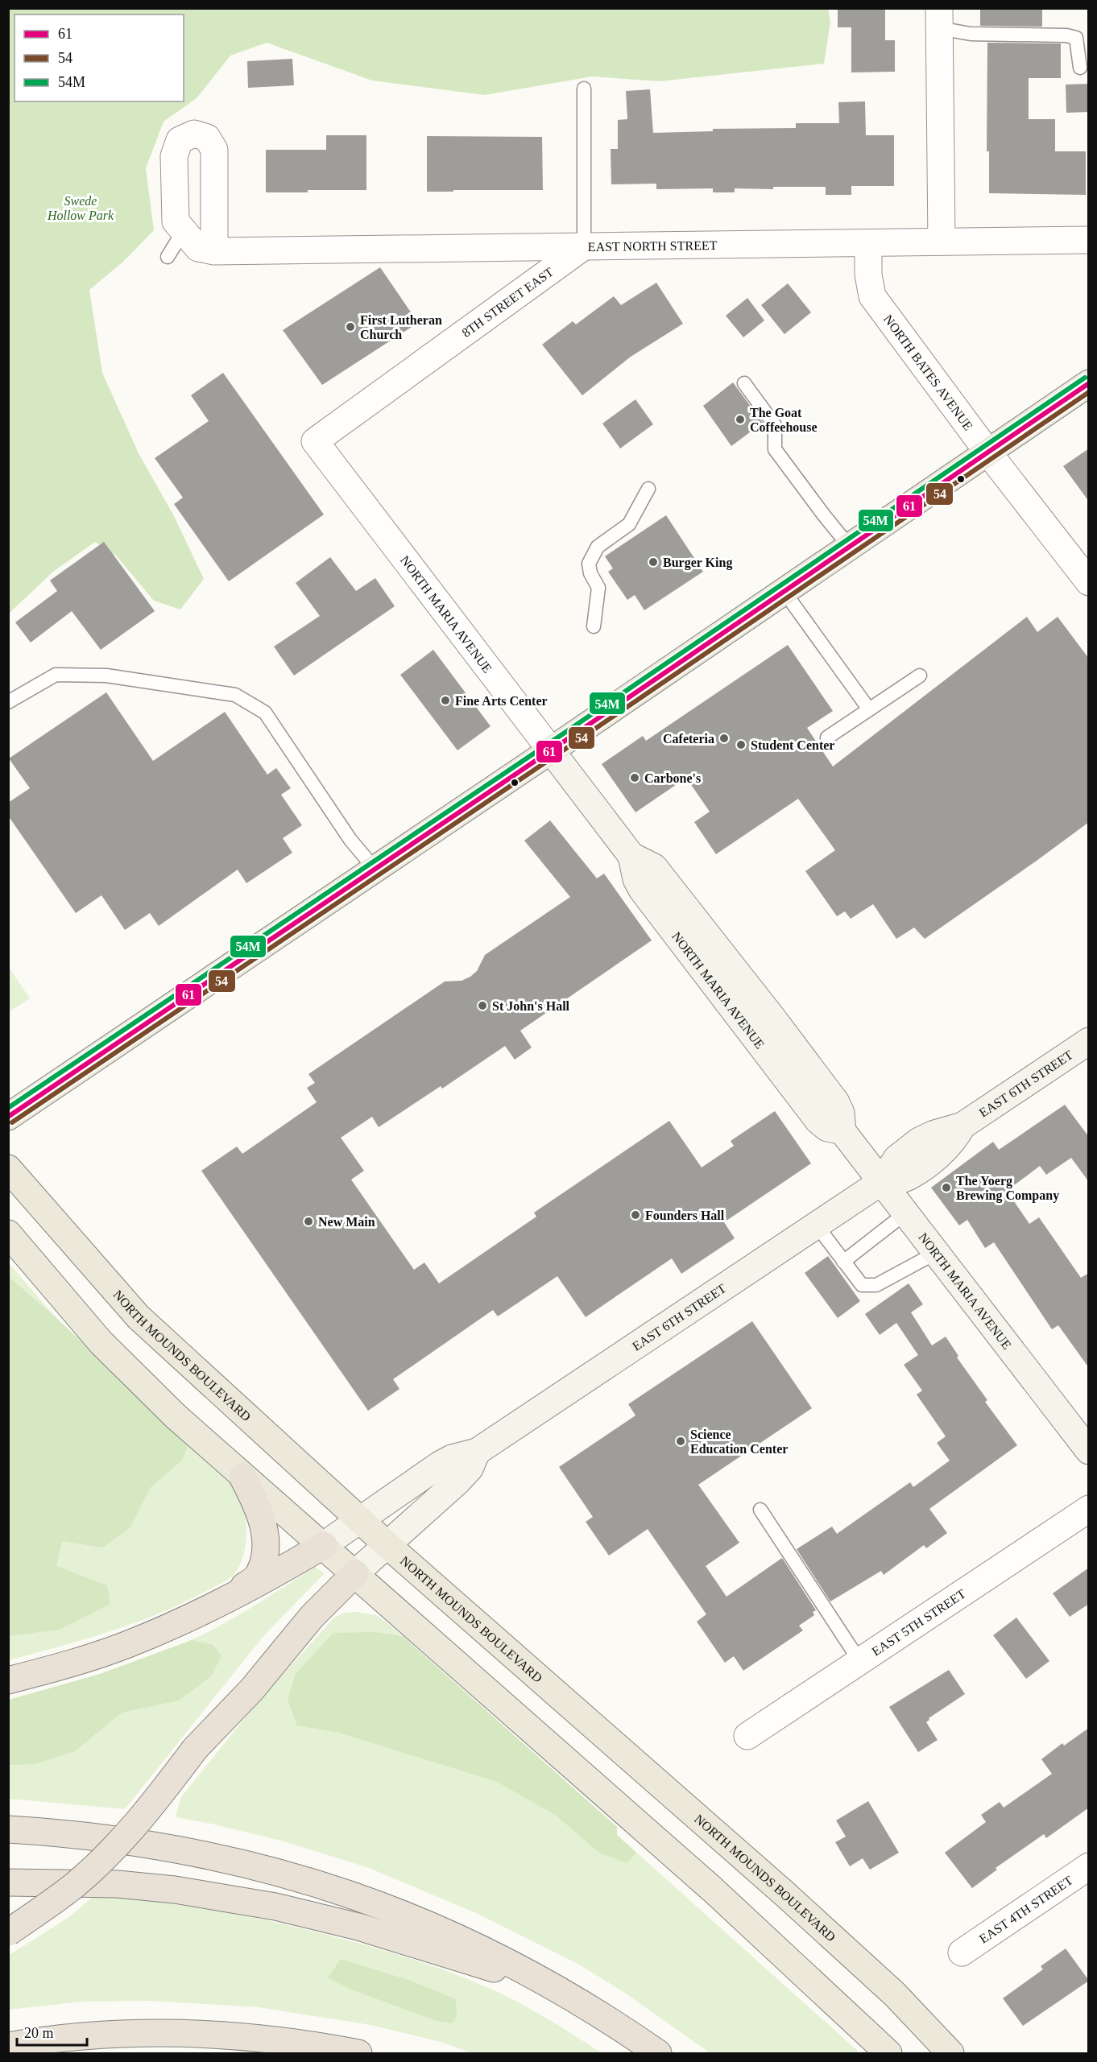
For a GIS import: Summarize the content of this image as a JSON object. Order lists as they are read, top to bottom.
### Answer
{
  "streets": {
    "main road": ["NORTH MOUNDS BOULEVARD"],
    "street": [
      "EAST NORTH STREET",
      "8TH STREET EAST",
      "NORTH BATES AVENUE",
      "NORTH MARIA AVENUE",
      "EAST 6TH STREET",
      "EAST 5TH STREET",
      "EAST 4TH STREET"
    ]
  },
  "crossings": [
    ["EAST NORTH STREET", "8TH STREET EAST"],
    ["EAST NORTH STREET", "NORTH BATES AVENUE"],
    ["8TH STREET EAST", "NORTH MARIA AVENUE"],
    ["NORTH MARIA AVENUE", "EAST 6TH STREET"],
    ["EAST 6TH STREET", "NORTH MOUNDS BOULEVARD"]
  ],
  "parks": ["Swede Hollow Park"],
  "places": [
    "First Lutheran Church",
    "The Goat Coffeehouse",
    "Burger King",
    "Fine Arts Center",
    "Cafeteria",
    "Student Center",
    "Carbone's",
    "St John's Hall",
    "The Yoerg Brewing Company",
    "Founders Hall",
    "New Main",
    "Science Education Center"
  ],
  "lines": ["transit line 54M", "transit line 61", "transit line 54"],
  "legend": ["61", "54", "54M"],
  "scale_bar": "20 m"
}
